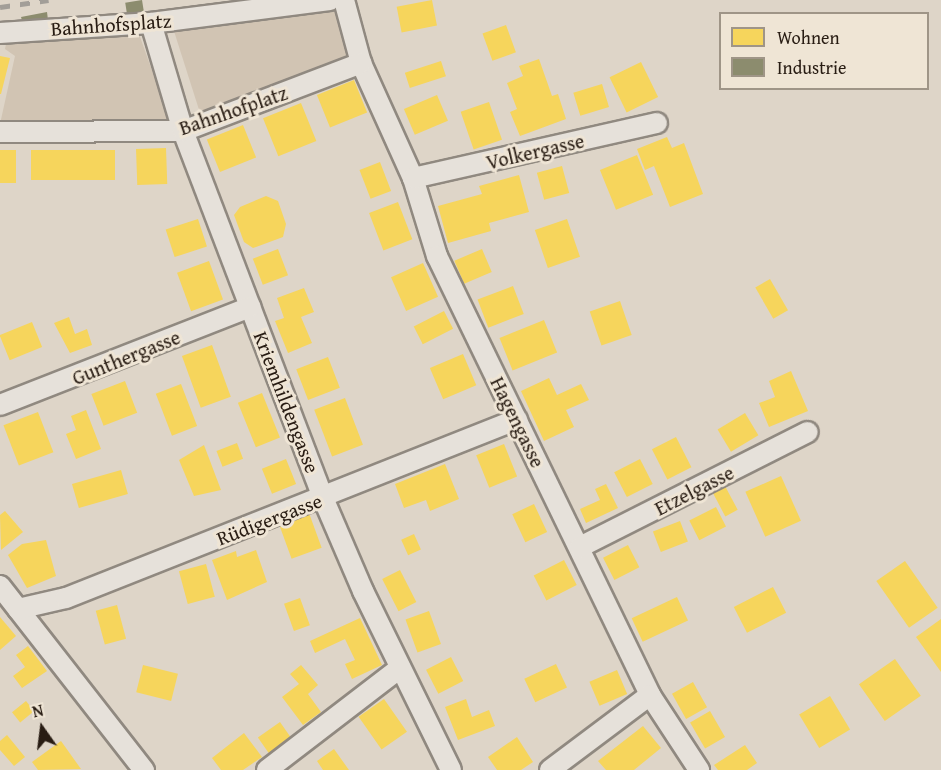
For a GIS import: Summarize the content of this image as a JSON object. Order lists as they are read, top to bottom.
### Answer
{
  "streets": {
    "street": [
      "Bahnhofsplatz",
      "Bahnhofplatz",
      "Volkergasse",
      "Gunthergasse",
      "Kriemhildengasse",
      "Hagengasse",
      "Etzelgasse",
      "Rüdigergasse"
    ]
  },
  "crossings": [
    ["Bahnhofsplatz", "Kriemhildengasse"],
    ["Bahnhofplatz", "Kriemhildengasse"],
    ["Bahnhofplatz", "Hagengasse"],
    ["Volkergasse", "Hagengasse"],
    ["Gunthergasse", "Kriemhildengasse"],
    ["Kriemhildengasse", "Rüdigergasse"],
    ["Hagengasse", "Etzelgasse"],
    ["Hagengasse", "Rüdigergasse"]
  ],
  "legend": ["Wohnen", "Industrie"],
  "north": "top"
}
